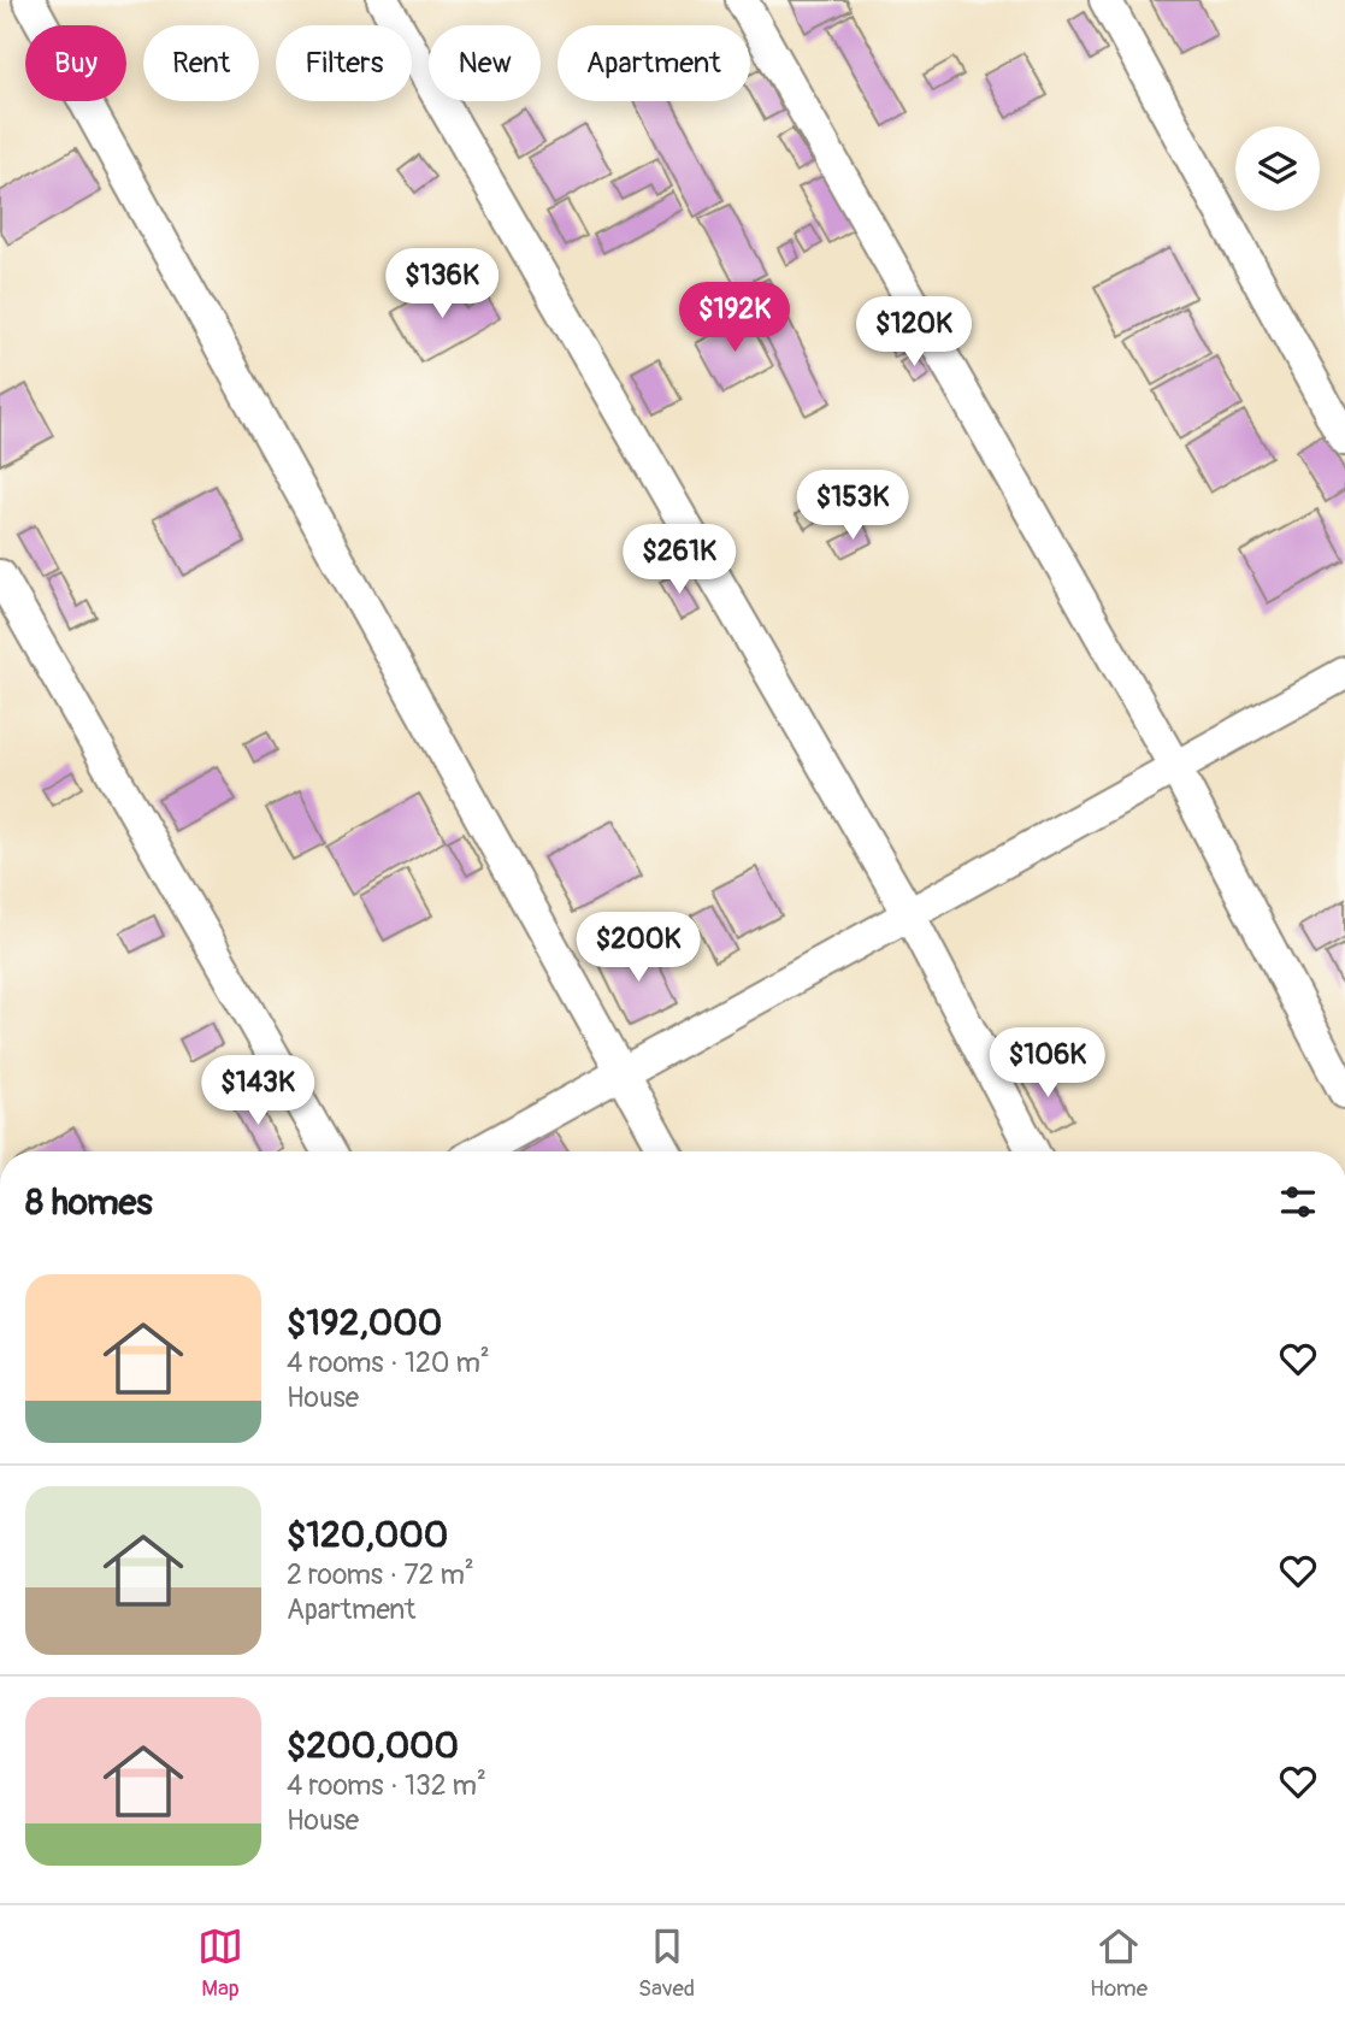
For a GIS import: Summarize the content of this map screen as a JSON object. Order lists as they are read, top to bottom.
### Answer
{
  "page": {
    "chip": [
      "Buy",
      "Rent",
      "Filters",
      "New",
      "Apartment"
    ],
    "price": [
      "$136K",
      "$192K",
      "$120K",
      "$153K",
      "$261K",
      "$200K",
      "$106K",
      "$143K"
    ],
    "heading": "8 homes",
    "list": [
      {
        "name": "$192,000",
        "note": "4 rooms · 120 m² · House"
      },
      {
        "name": "$120,000",
        "note": "2 rooms · 72 m² · Apartment"
      },
      {
        "name": "$200,000",
        "note": "4 rooms · 132 m² · House"
      }
    ],
    "tabs": ["Map", "Saved", "Home"]
  }
}
